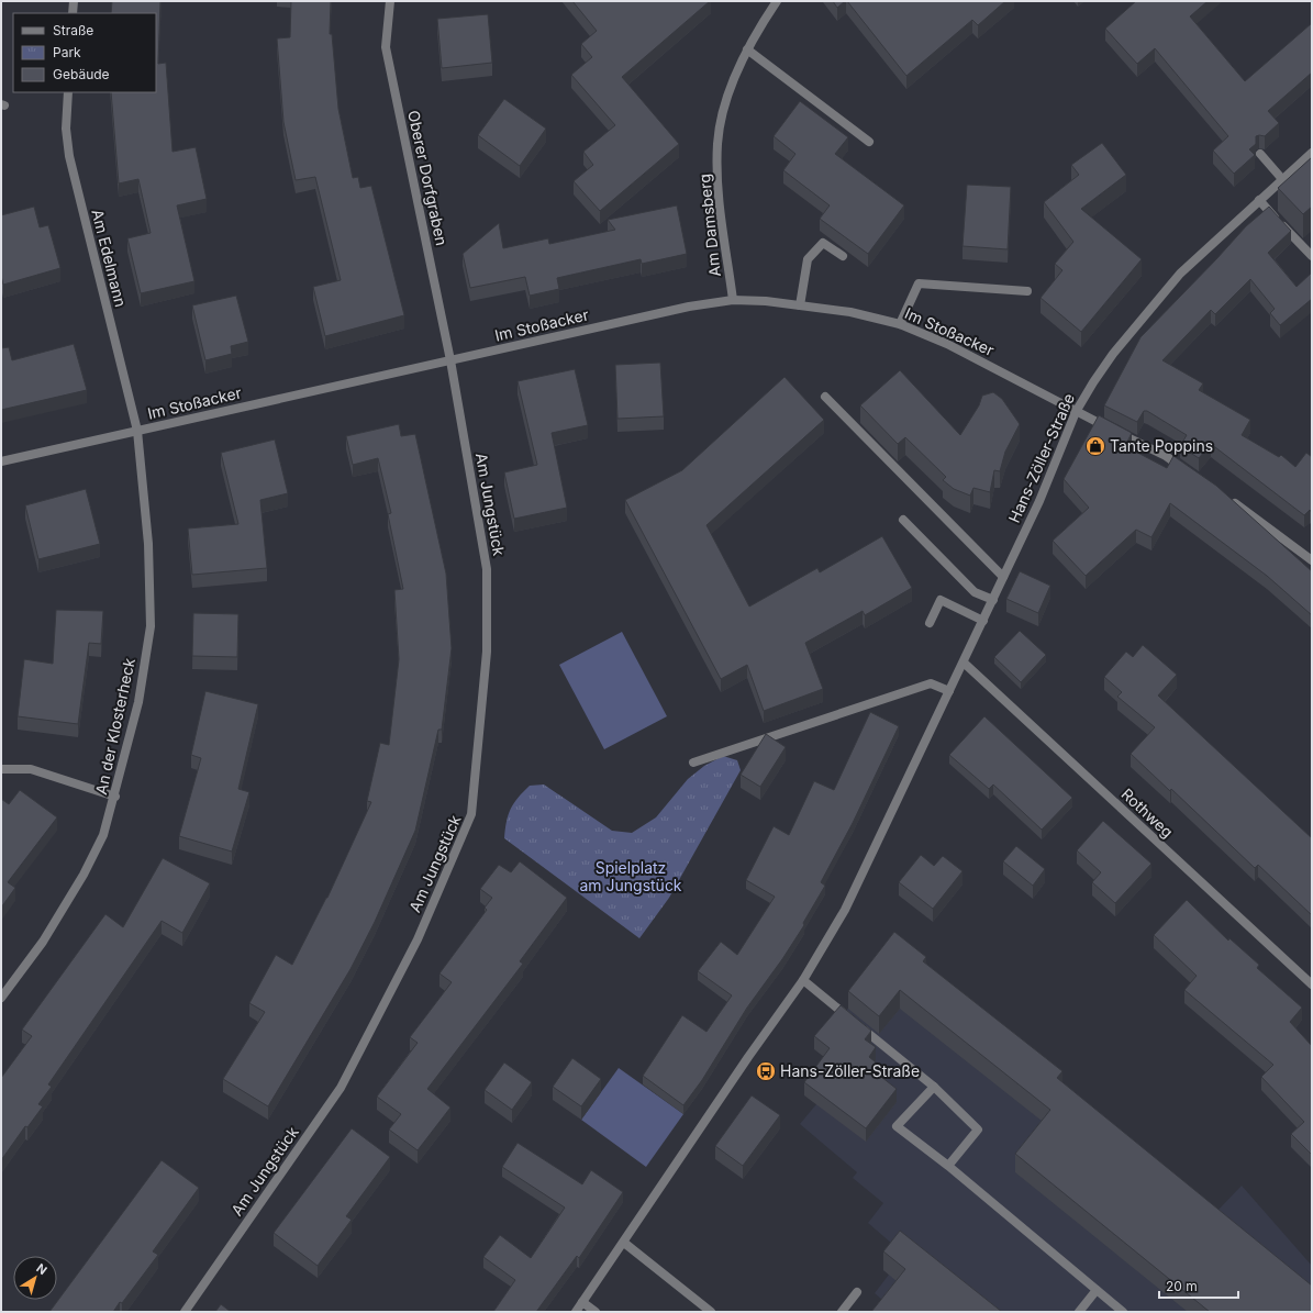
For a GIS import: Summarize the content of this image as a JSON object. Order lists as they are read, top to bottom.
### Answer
{
  "streets": {
    "street": [
      "Oberer Dorfgraben",
      "Am Damsberg",
      "Am Edelmann",
      "Im Stoßacker",
      "Hans-Zöller-Straße",
      "Am Jungstück",
      "An der Klosterheck",
      "Rothweg"
    ]
  },
  "crossings": [
    ["Oberer Dorfgraben", "Im Stoßacker"],
    ["Oberer Dorfgraben", "Am Jungstück"],
    ["Am Damsberg", "Im Stoßacker"],
    ["Am Edelmann", "Im Stoßacker"],
    ["Am Edelmann", "An der Klosterheck"],
    ["Im Stoßacker", "Hans-Zöller-Straße"],
    ["Im Stoßacker", "Am Jungstück"],
    ["Im Stoßacker", "An der Klosterheck"],
    ["Hans-Zöller-Straße", "Rothweg"]
  ],
  "parks": ["Spielplatz am Jungstück"],
  "places": {
    "shop": ["Tante Poppins"],
    "bus stop": ["Hans-Zöller-Straße"]
  },
  "legend": ["Straße", "Park", "Gebäude"],
  "scale_bar": "20 m",
  "north": "top right"
}
